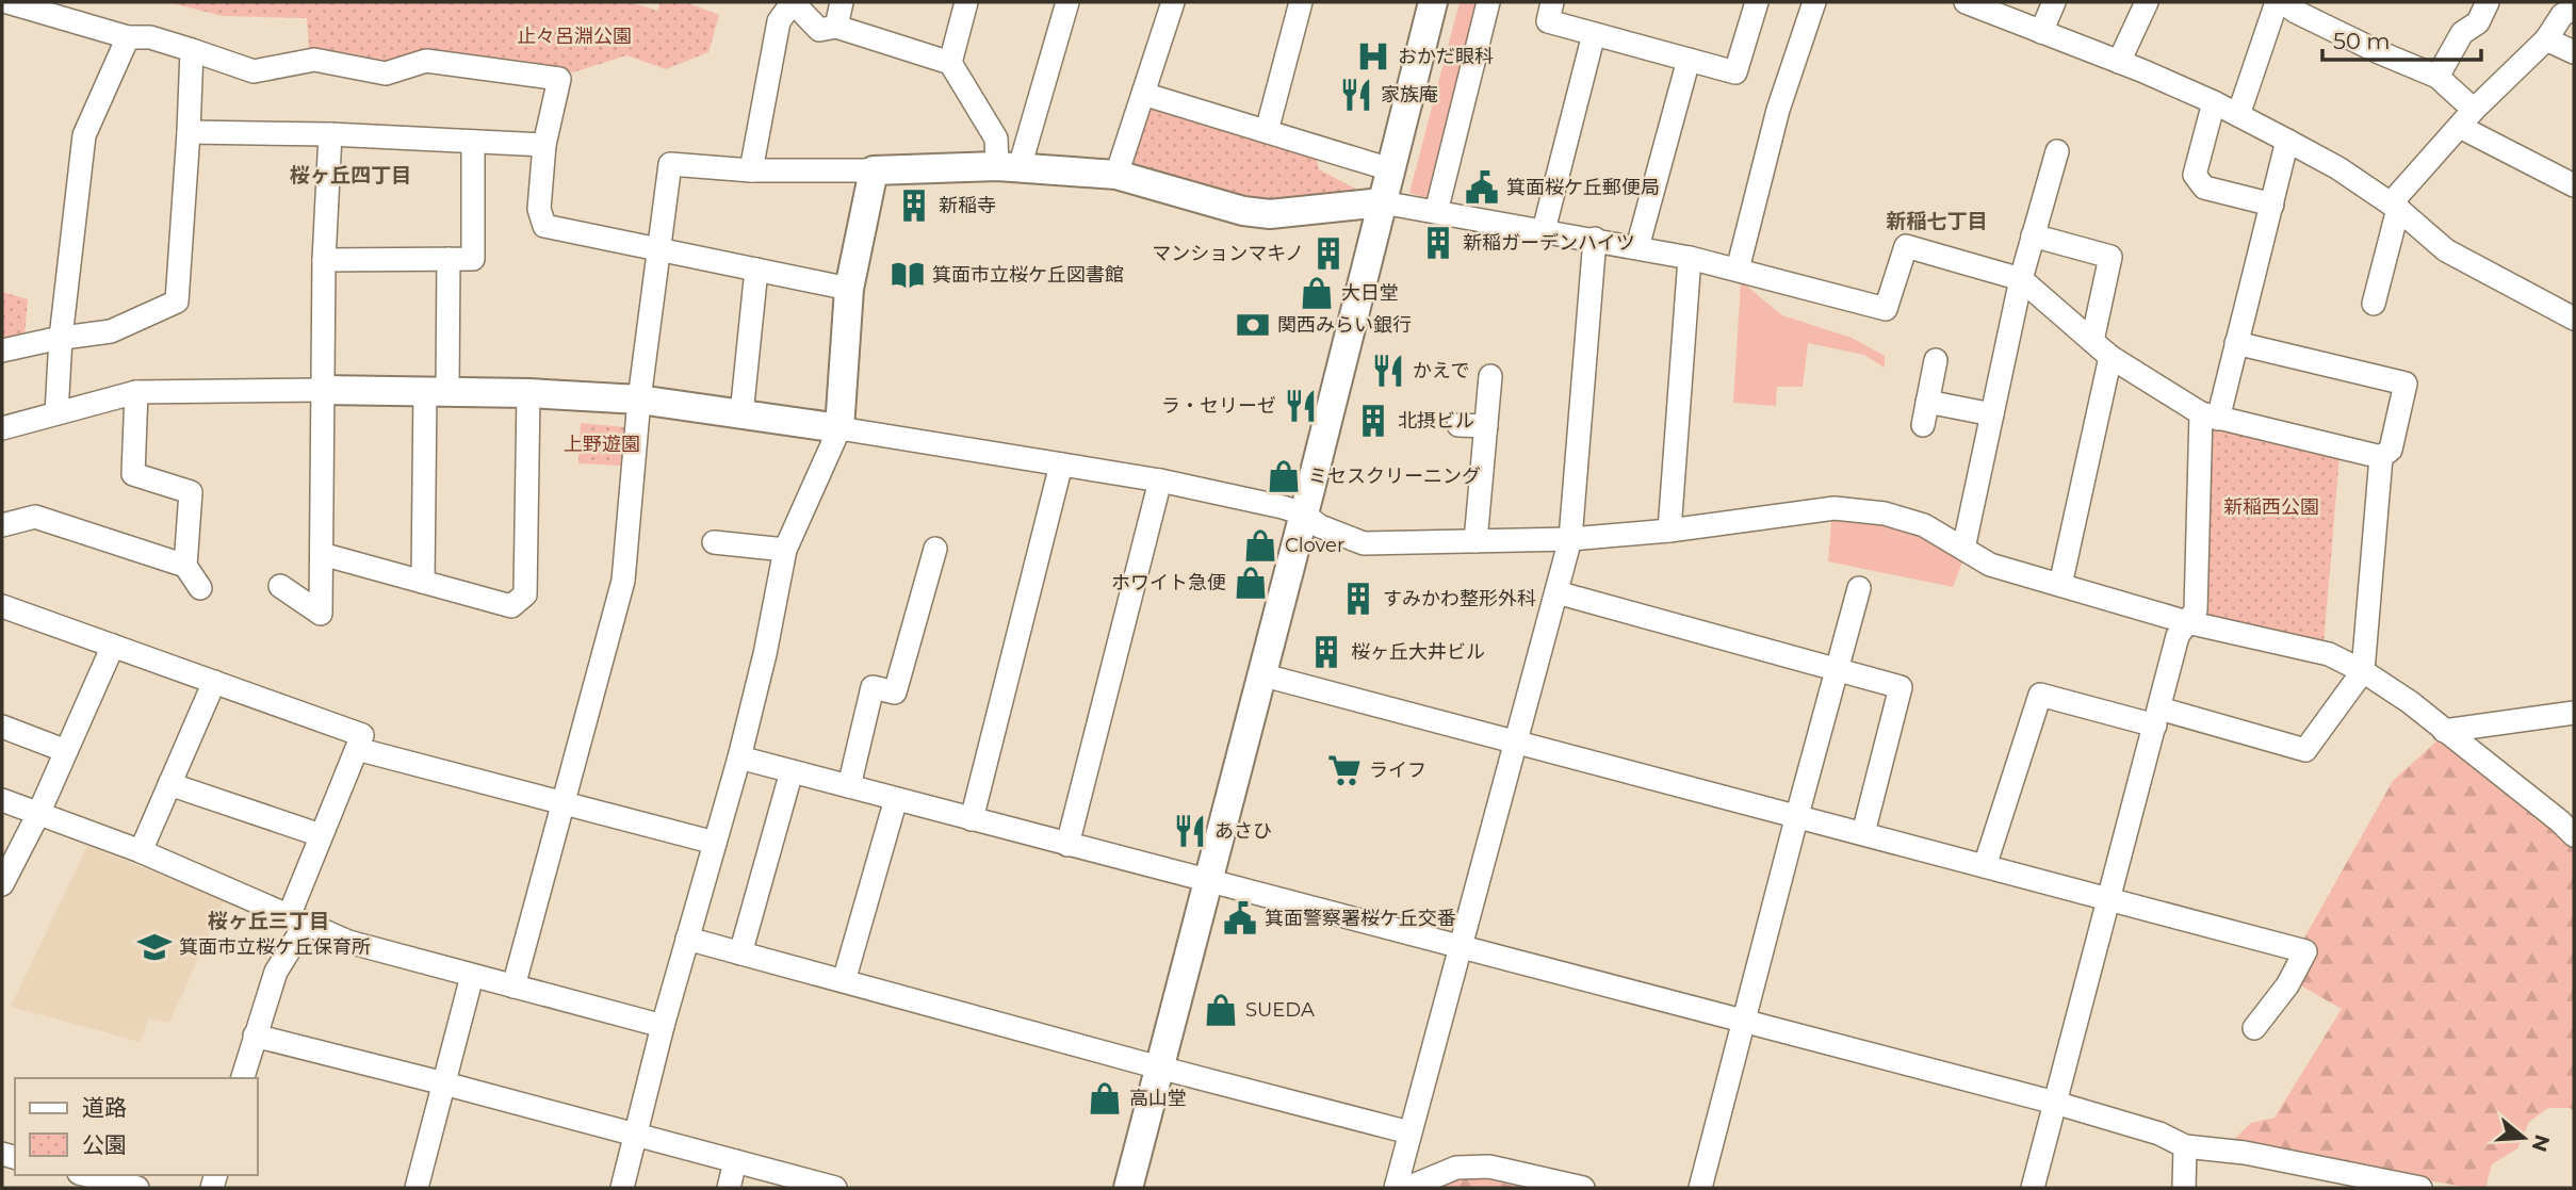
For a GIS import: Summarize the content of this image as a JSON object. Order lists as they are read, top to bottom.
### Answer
{
  "districts": ["桜ヶ丘四丁目", "新稲七丁目", "桜ヶ丘三丁目"],
  "parks": ["止々呂淵公園", "上野遊園", "新稲西公園"],
  "places": {
    "hospital": ["おかだ眼科"],
    "restaurant": [
      "家族庵",
      "かえで",
      "ラ・セリーゼ",
      "あさひ"
    ],
    "public building": ["箕面桜ケ丘郵便局", "箕面警察署桜ケ丘交番"],
    "building": [
      "新稲寺",
      "新稲ガーデンハイツ",
      "マンションマキノ",
      "北摂ビル",
      "すみかわ整形外科",
      "桜ヶ丘大井ビル"
    ],
    "library": ["箕面市立桜ケ丘図書館"],
    "shop": [
      "大日堂",
      "ミセスクリーニング",
      "Clover",
      "ホワイト急便",
      "SUEDA",
      "高山堂"
    ],
    "bank": ["関西みらい銀行"],
    "supermarket": ["ライフ"],
    "school or university": ["箕面市立桜ケ丘保育所"]
  },
  "legend": ["道路", "公園"],
  "scale_bar": "50 m",
  "north": "right"
}
